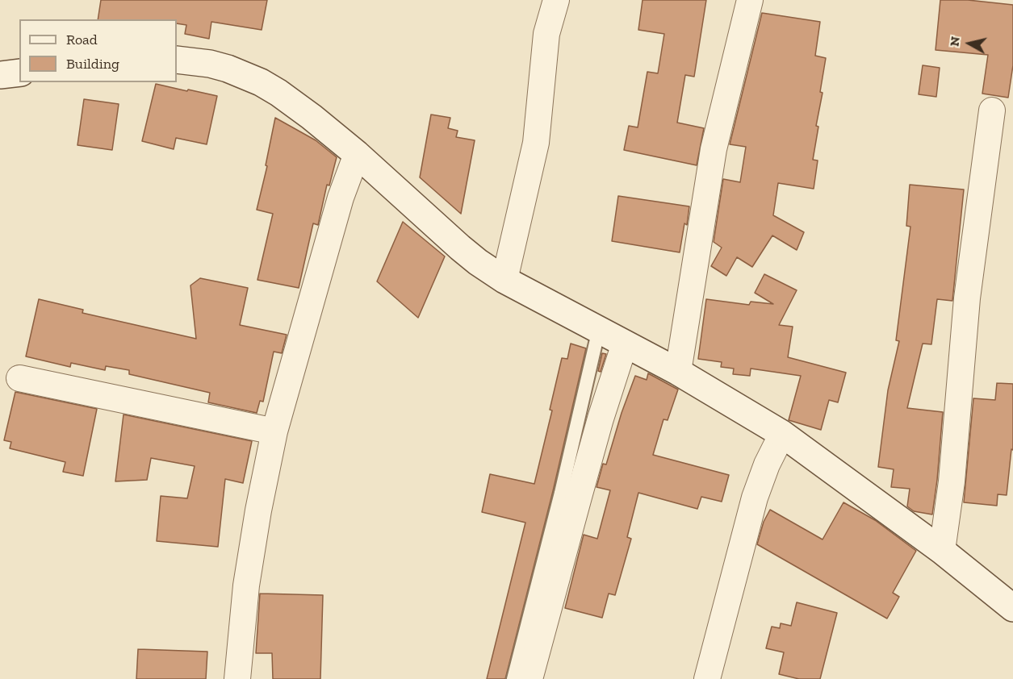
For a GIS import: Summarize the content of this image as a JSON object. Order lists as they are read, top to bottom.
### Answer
{
  "legend": ["Road", "Building"],
  "north": "left"
}
